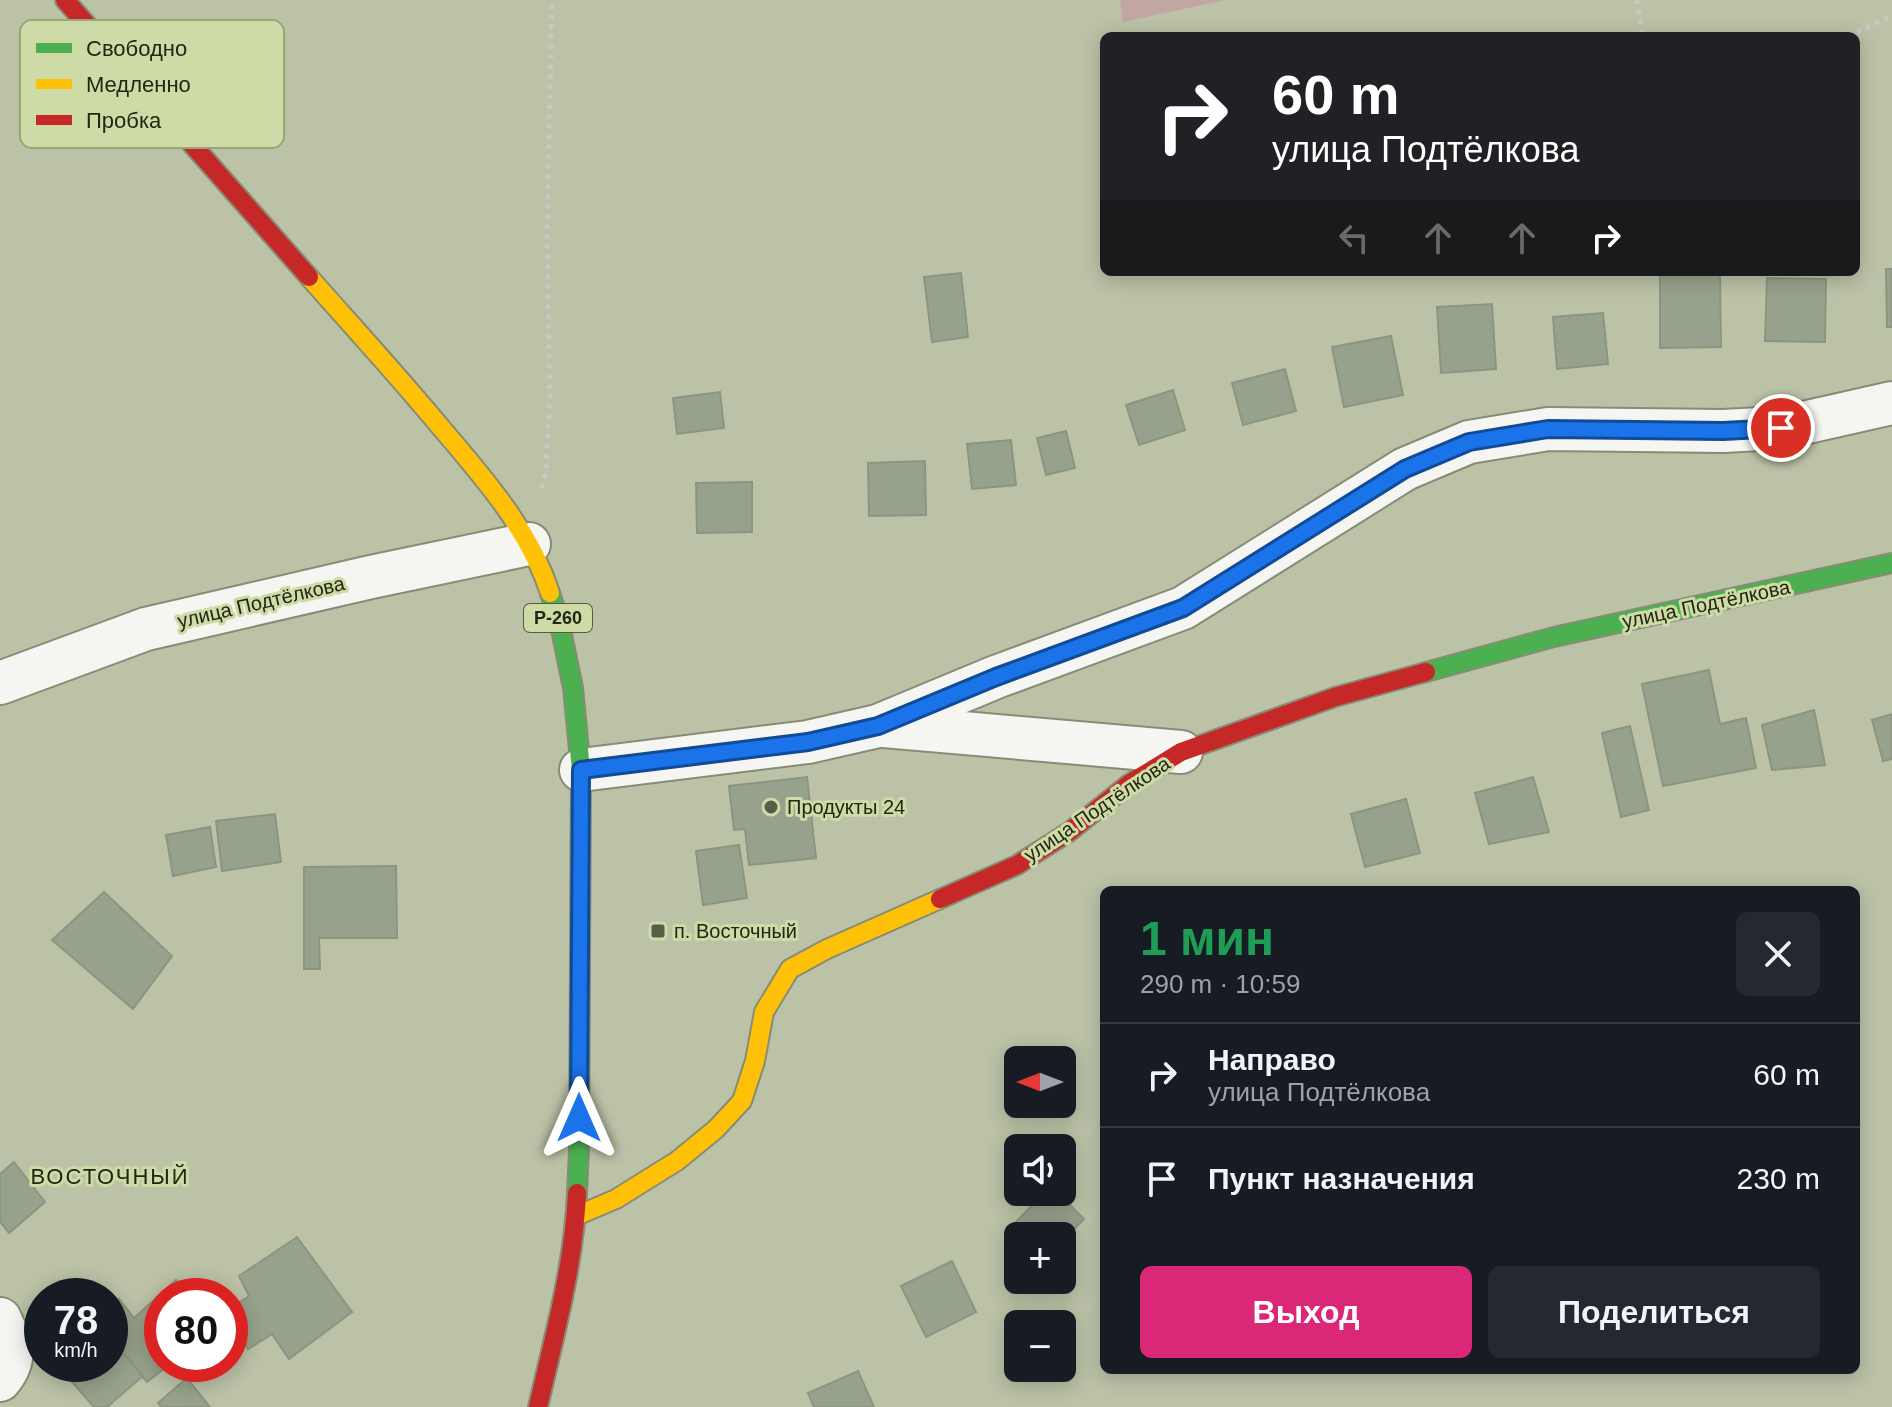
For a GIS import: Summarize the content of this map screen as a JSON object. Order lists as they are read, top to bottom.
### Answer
{
  "streets": {
    "main road": ["улица Подтёлкова", "Р-260"]
  },
  "crossings": [
    ["улица Подтёлкова", "Р-260"]
  ],
  "districts": ["ВОСТОЧНЫЙ"],
  "places": {
    "other": ["Продукты 24"],
    "transit": ["п. Восточный"]
  },
  "legend": ["Свободно", "Медленно", "Пробка"],
  "north": "left",
  "page": {
    "turn": ["60 m", "улица Подтёлкова"],
    "heading": ["1 мин", "290 m · 10:59"],
    "list": [
      {
        "name": "Направо",
        "note": "улица Подтёлкова",
        "value": "60 m"
      },
      {
        "name": "Пункт назначения",
        "value": "230 m"
      }
    ],
    "map_buttons": ["+", "−"],
    "buttons": ["Выход", "Поделиться"],
    "speed": "78 km/h",
    "limit": "80"
  }
}
